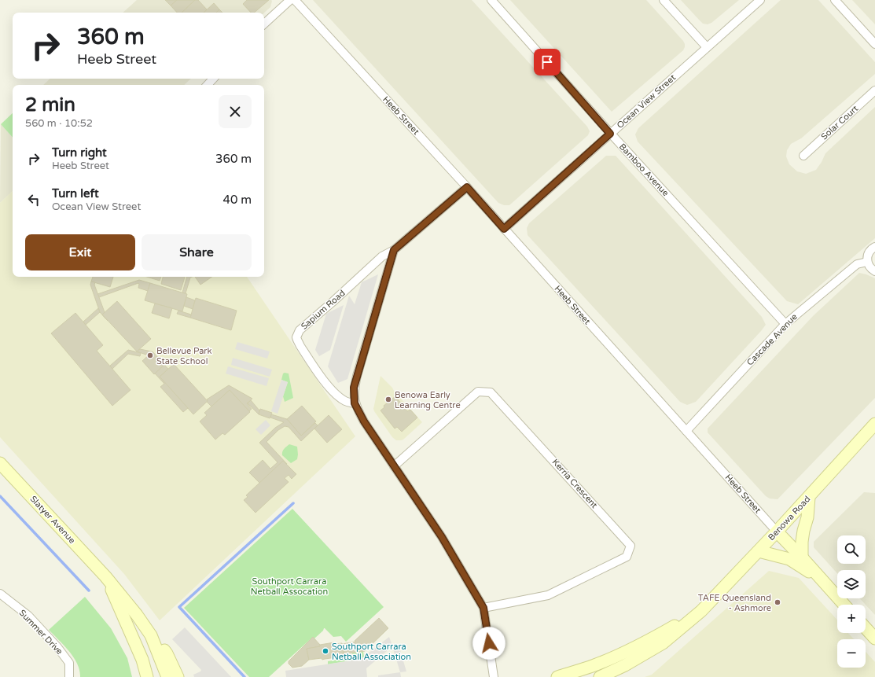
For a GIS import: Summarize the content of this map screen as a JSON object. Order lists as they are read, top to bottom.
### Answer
{
  "streets": {
    "main road": ["Heeb Street", "Benowa Road", "Slatyer Avenue"],
    "street": [
      "Ocean View Street",
      "Solar Court",
      "Bamboo Avenue",
      "Sapium Road",
      "Cascade Avenue",
      "Kerria Crescent",
      "Summer Drive"
    ]
  },
  "crossings": [
    ["Ocean View Street", "Heeb Street"],
    ["Ocean View Street", "Bamboo Avenue"],
    ["Heeb Street", "Sapium Road"],
    ["Heeb Street", "Cascade Avenue"],
    ["Heeb Street", "Benowa Road"],
    ["Bamboo Avenue", "Cascade Avenue"]
  ],
  "parks": ["Southport Carrara Netball Assocation"],
  "places": [
    "Bellevue Park State School",
    "Benowa Early Learning Centre",
    "TAFE Queensland - Ashmore",
    "Southport Carrara Netball Association"
  ],
  "page": {
    "turn": ["360 m", "Heeb Street"],
    "heading": ["2 min", "560 m · 10:52"],
    "list": [
      {
        "name": "Turn right",
        "note": "Heeb Street",
        "value": "360 m"
      },
      {
        "name": "Turn left",
        "note": "Ocean View Street",
        "value": "40 m"
      }
    ],
    "buttons": ["Exit", "Share"],
    "map_buttons": ["+", "−"]
  }
}
